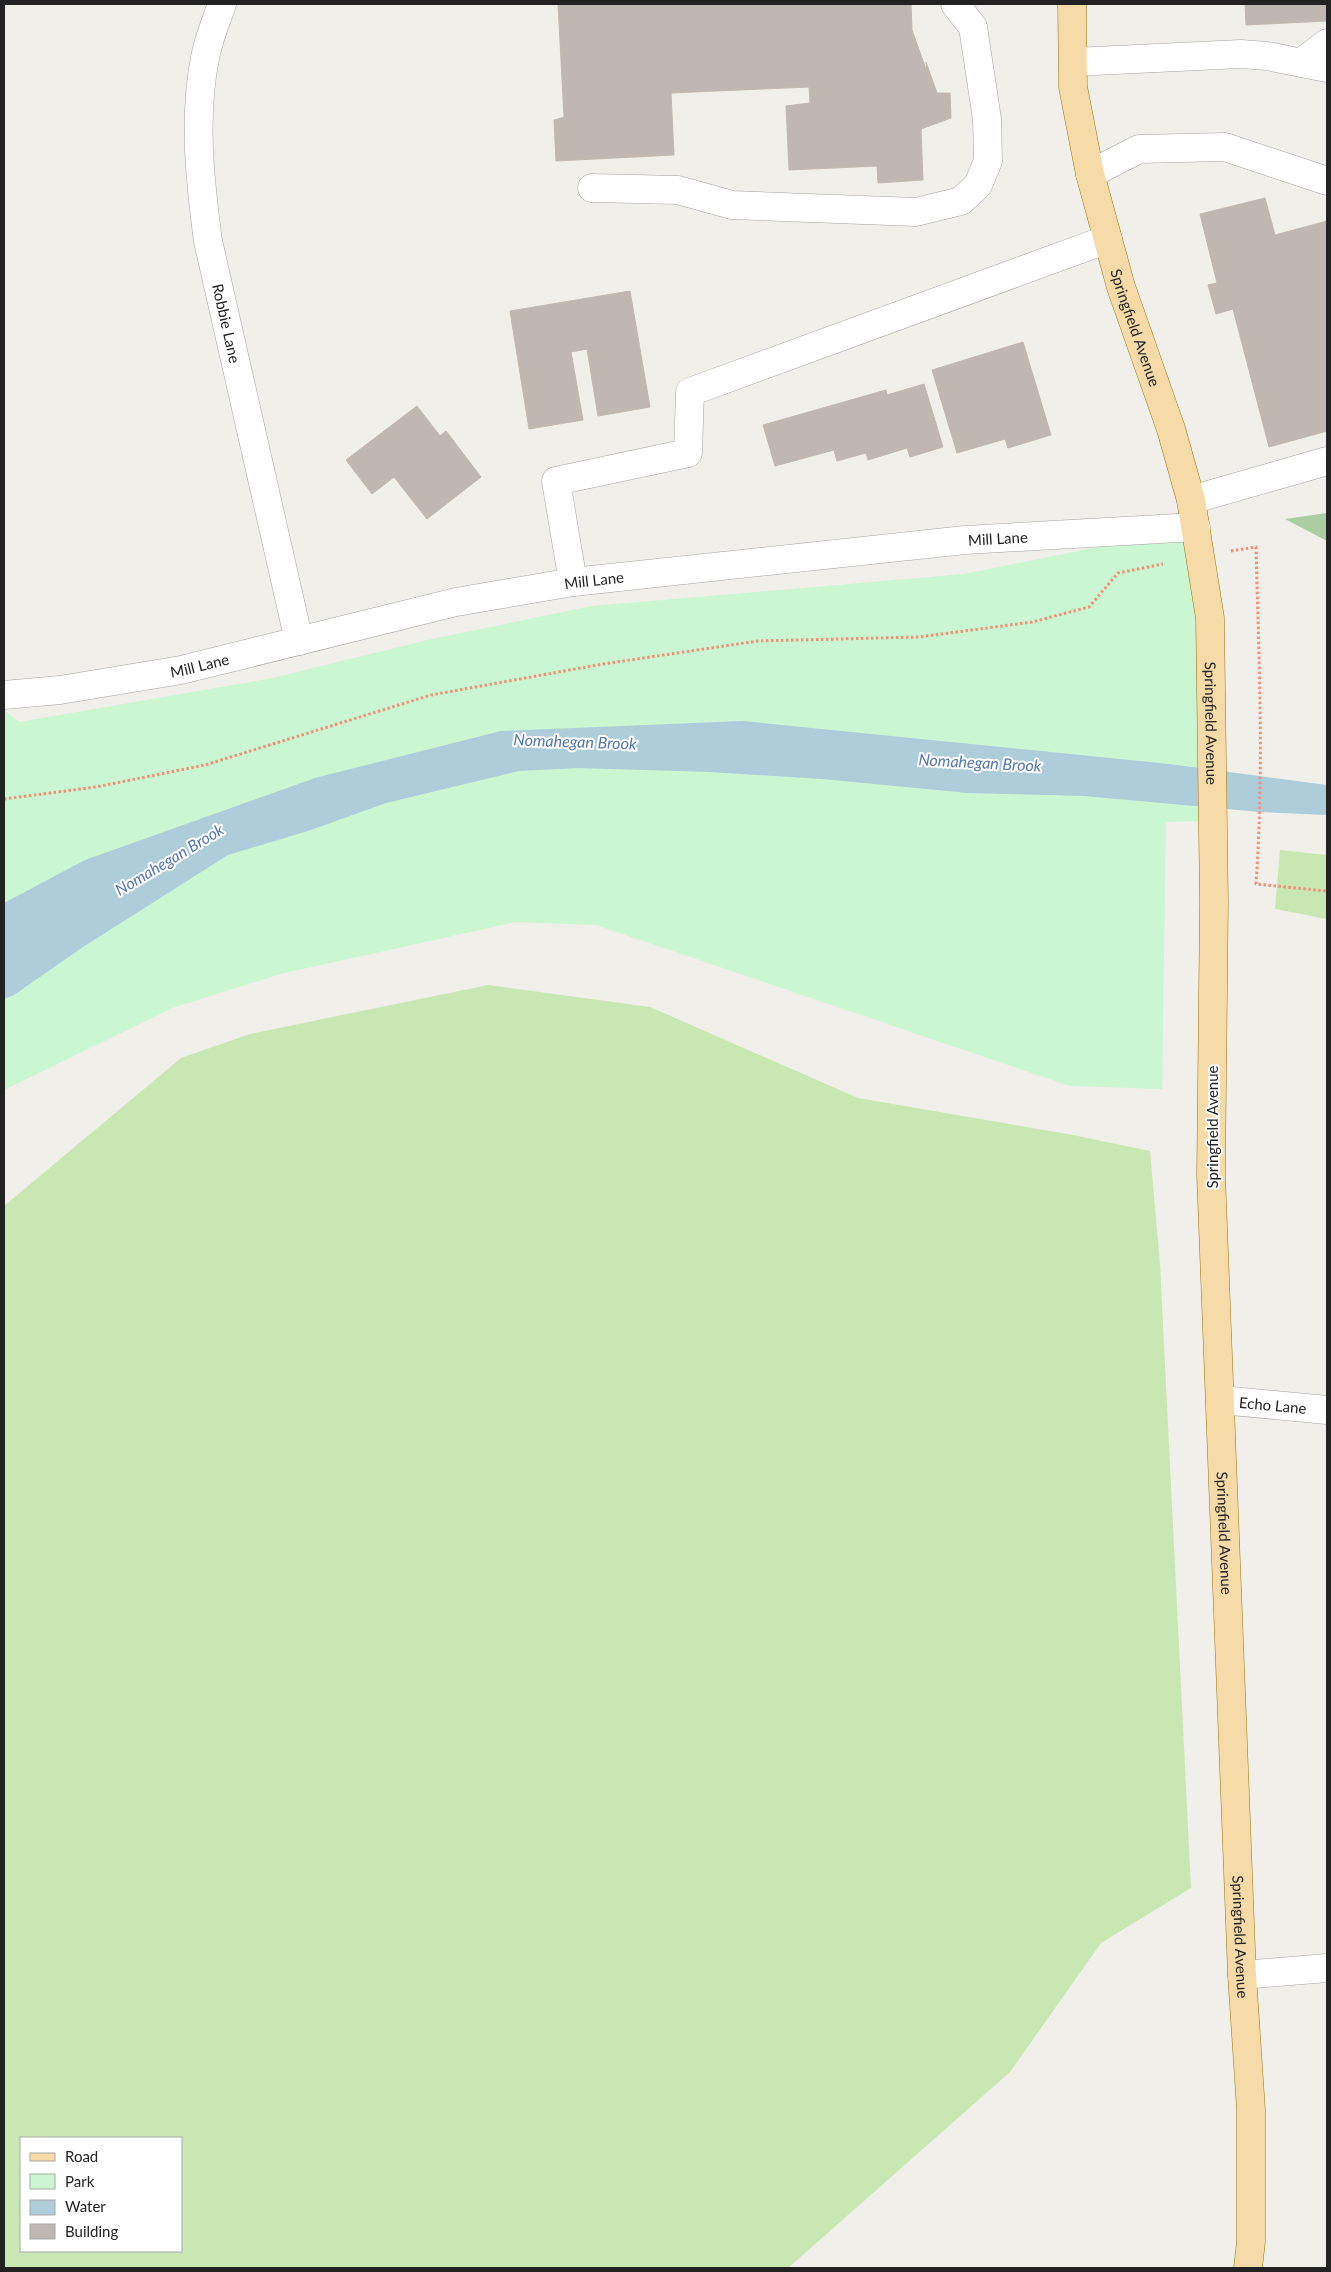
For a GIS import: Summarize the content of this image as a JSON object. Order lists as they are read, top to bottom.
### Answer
{
  "streets": {
    "main road": ["Springfield Avenue"],
    "street": ["Robbie Lane", "Mill Lane", "Echo Lane"]
  },
  "crossings": [
    ["Robbie Lane", "Mill Lane"],
    ["Springfield Avenue", "Mill Lane"],
    ["Springfield Avenue", "Echo Lane"]
  ],
  "water": ["Nomahegan Brook"],
  "legend": [
    "Road",
    "Park",
    "Water",
    "Building"
  ]
}
